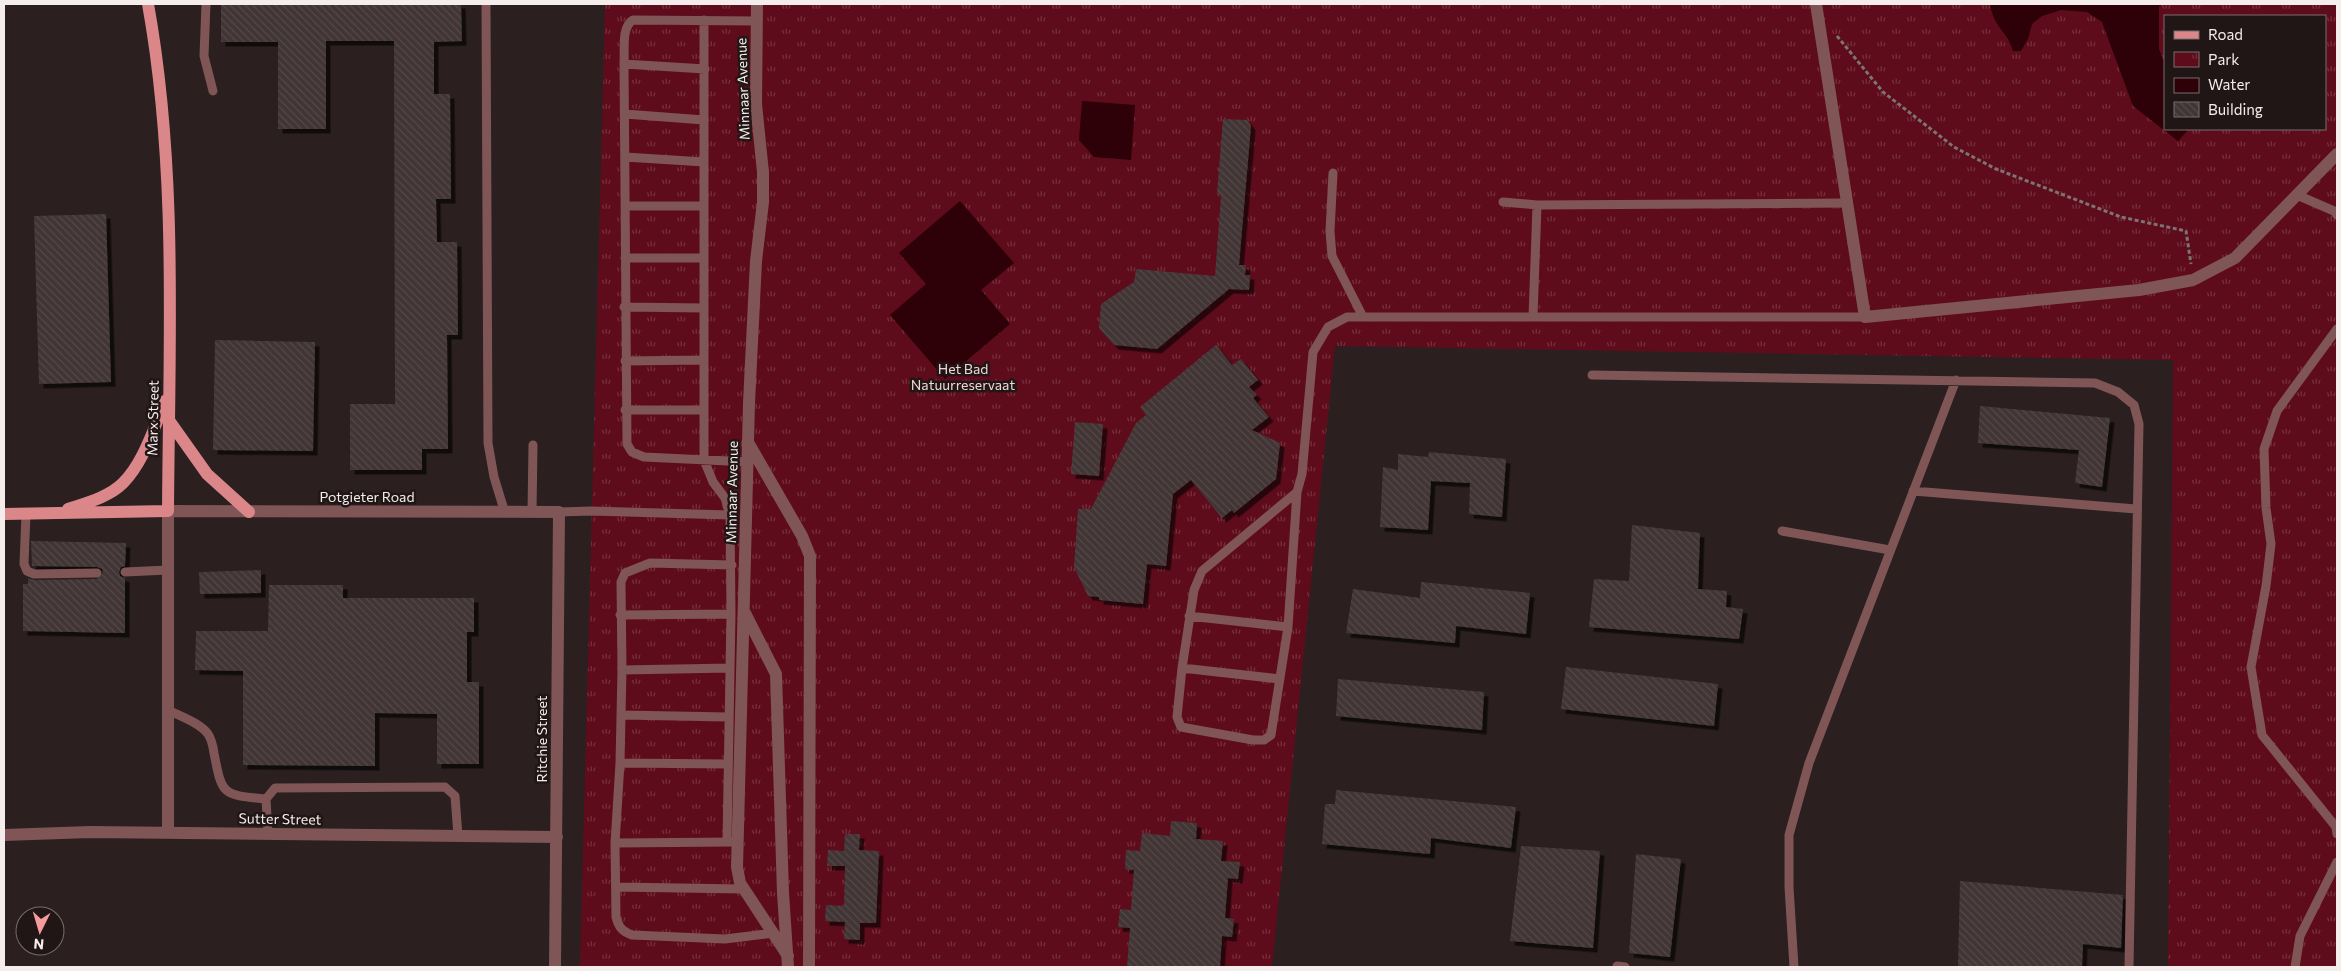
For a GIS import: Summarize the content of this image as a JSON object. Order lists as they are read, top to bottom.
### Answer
{
  "streets": {
    "main road": ["Marx Street", "Potgieter Road"],
    "street": ["Minnaar Avenue", "Ritchie Street", "Sutter Street"]
  },
  "crossings": [
    ["Marx Street", "Potgieter Road"],
    ["Marx Street", "Sutter Street"],
    ["Potgieter Road", "Ritchie Street"],
    ["Ritchie Street", "Sutter Street"]
  ],
  "parks": ["Het Bad Natuurreservaat"],
  "legend": [
    "Road",
    "Park",
    "Water",
    "Building"
  ],
  "north": "bottom"
}
